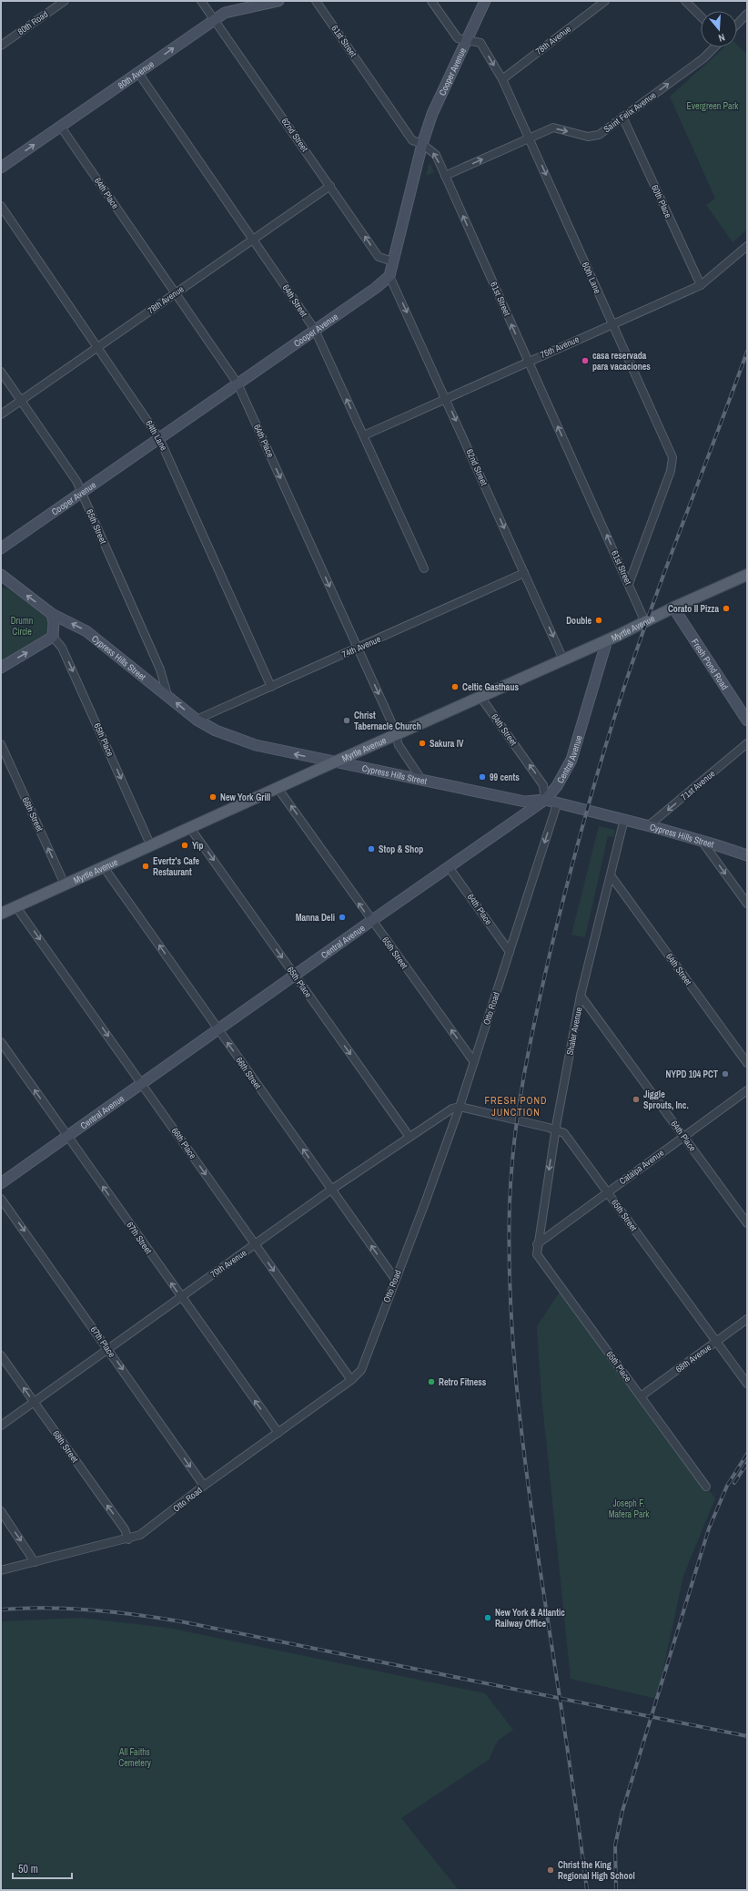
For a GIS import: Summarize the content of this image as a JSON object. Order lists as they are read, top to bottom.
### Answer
{
  "streets": {
    "main road": [
      "Cooper Avenue",
      "80th Avenue",
      "Myrtle Avenue",
      "Cypress Hills Street",
      "Fresh Pond Road",
      "Central Avenue"
    ],
    "street": [
      "80th Road",
      "78th Avenue",
      "61st Street",
      "Saint Felix Avenue",
      "62nd Street",
      "64th Place",
      "60th Place",
      "60th Lane",
      "64th Street",
      "75th Avenue",
      "64th Lane",
      "65th Street",
      "74th Avenue",
      "65th Place",
      "71st Avenue",
      "66th Street",
      "Otto Road",
      "Shaler Avenue",
      "66th Place",
      "Catalpa Avenue",
      "67th Street",
      "70th Avenue",
      "67th Place",
      "68th Avenue",
      "68th Street"
    ]
  },
  "crossings": [
    ["78th Avenue", "62nd Street"],
    ["78th Avenue", "64th Place"],
    ["78th Avenue", "60th Lane"],
    ["78th Avenue", "64th Street"],
    ["78th Avenue", "64th Lane"],
    ["78th Avenue", "65th Street"],
    ["61st Street", "Cooper Avenue"],
    ["61st Street", "Saint Felix Avenue"],
    ["61st Street", "60th Lane"],
    ["61st Street", "75th Avenue"],
    ["61st Street", "Myrtle Avenue"],
    ["Cooper Avenue", "62nd Street"],
    ["Cooper Avenue", "64th Place"],
    ["Cooper Avenue", "60th Lane"],
    ["Cooper Avenue", "64th Street"],
    ["Cooper Avenue", "64th Lane"],
    ["Cooper Avenue", "65th Street"],
    ["80th Avenue", "62nd Street"],
    ["80th Avenue", "64th Place"],
    ["80th Avenue", "64th Street"],
    ["Saint Felix Avenue", "60th Place"],
    ["Saint Felix Avenue", "60th Lane"],
    ["62nd Street", "75th Avenue"],
    ["62nd Street", "Myrtle Avenue"],
    ["62nd Street", "74th Avenue"],
    ["64th Place", "Myrtle Avenue"],
    ["64th Place", "74th Avenue"],
    ["64th Place", "Cypress Hills Street"],
    ["64th Place", "Central Avenue"],
    ["64th Place", "Otto Road"],
    ["64th Place", "Shaler Avenue"],
    ["64th Place", "Catalpa Avenue"],
    ["60th Place", "75th Avenue"],
    ["60th Lane", "75th Avenue"],
    ["64th Street", "75th Avenue"],
    ["64th Street", "Myrtle Avenue"],
    ["64th Street", "Cypress Hills Street"],
    ["64th Street", "Central Avenue"],
    ["64th Street", "Shaler Avenue"],
    ["64th Lane", "74th Avenue"],
    ["65th Street", "Myrtle Avenue"],
    ["65th Street", "Cypress Hills Street"],
    ["65th Street", "Central Avenue"],
    ["65th Street", "Otto Road"],
    ["65th Street", "Shaler Avenue"],
    ["65th Street", "Catalpa Avenue"],
    ["65th Street", "70th Avenue"],
    ["65th Street", "68th Avenue"],
    ["Myrtle Avenue", "Cypress Hills Street"],
    ["Myrtle Avenue", "Fresh Pond Road"],
    ["Myrtle Avenue", "65th Place"],
    ["Myrtle Avenue", "Central Avenue"],
    ["Myrtle Avenue", "66th Street"],
    ["Myrtle Avenue", "66th Place"],
    ["74th Avenue", "Cypress Hills Street"],
    ["Cypress Hills Street", "Central Avenue"],
    ["Cypress Hills Street", "71st Avenue"],
    ["Cypress Hills Street", "Otto Road"],
    ["Cypress Hills Street", "Shaler Avenue"],
    ["65th Place", "Central Avenue"],
    ["65th Place", "Shaler Avenue"],
    ["65th Place", "Catalpa Avenue"],
    ["65th Place", "70th Avenue"],
    ["65th Place", "68th Avenue"],
    ["Central Avenue", "66th Street"],
    ["Central Avenue", "66th Place"],
    ["Central Avenue", "67th Street"],
    ["66th Street", "Otto Road"],
    ["66th Street", "70th Avenue"],
    ["Otto Road", "66th Place"],
    ["Otto Road", "67th Street"],
    ["Otto Road", "70th Avenue"],
    ["Otto Road", "67th Place"],
    ["Otto Road", "68th Street"],
    ["Shaler Avenue", "Catalpa Avenue"],
    ["66th Place", "70th Avenue"],
    ["67th Street", "70th Avenue"],
    ["70th Avenue", "67th Place"],
    ["70th Avenue", "68th Street"]
  ],
  "one_way": [
    "61st Street",
    "80th Avenue",
    "Saint Felix Avenue",
    "60th Lane",
    "Cypress Hills Street",
    "65th Place",
    "71st Avenue",
    "66th Street",
    "66th Place",
    "67th Street",
    "67th Place",
    "68th Street"
  ],
  "districts": ["FRESH POND JUNCTION"],
  "parks": [
    "Evergreen Park",
    "Drumn Circle",
    "Joseph F. Mafera Park",
    "All Faiths Cemetery"
  ],
  "places": [
    "casa reservada para vacaciones",
    "Corato II Pizza",
    "Double",
    "Celtic Gasthaus",
    "Christ Tabernacle Church",
    "Sakura IV",
    "99 cents",
    "New York Grill",
    "Yip",
    "Stop & Shop",
    "Evertz's Cafe Restaurant",
    "Manna Deli",
    "NYPD 104 PCT",
    "Jiggle Sprouts, Inc.",
    "Retro Fitness",
    "New York & Atlantic Railway Office",
    "Christ the King Regional High School"
  ],
  "scale_bar": "50 m",
  "north": "bottom"
}
